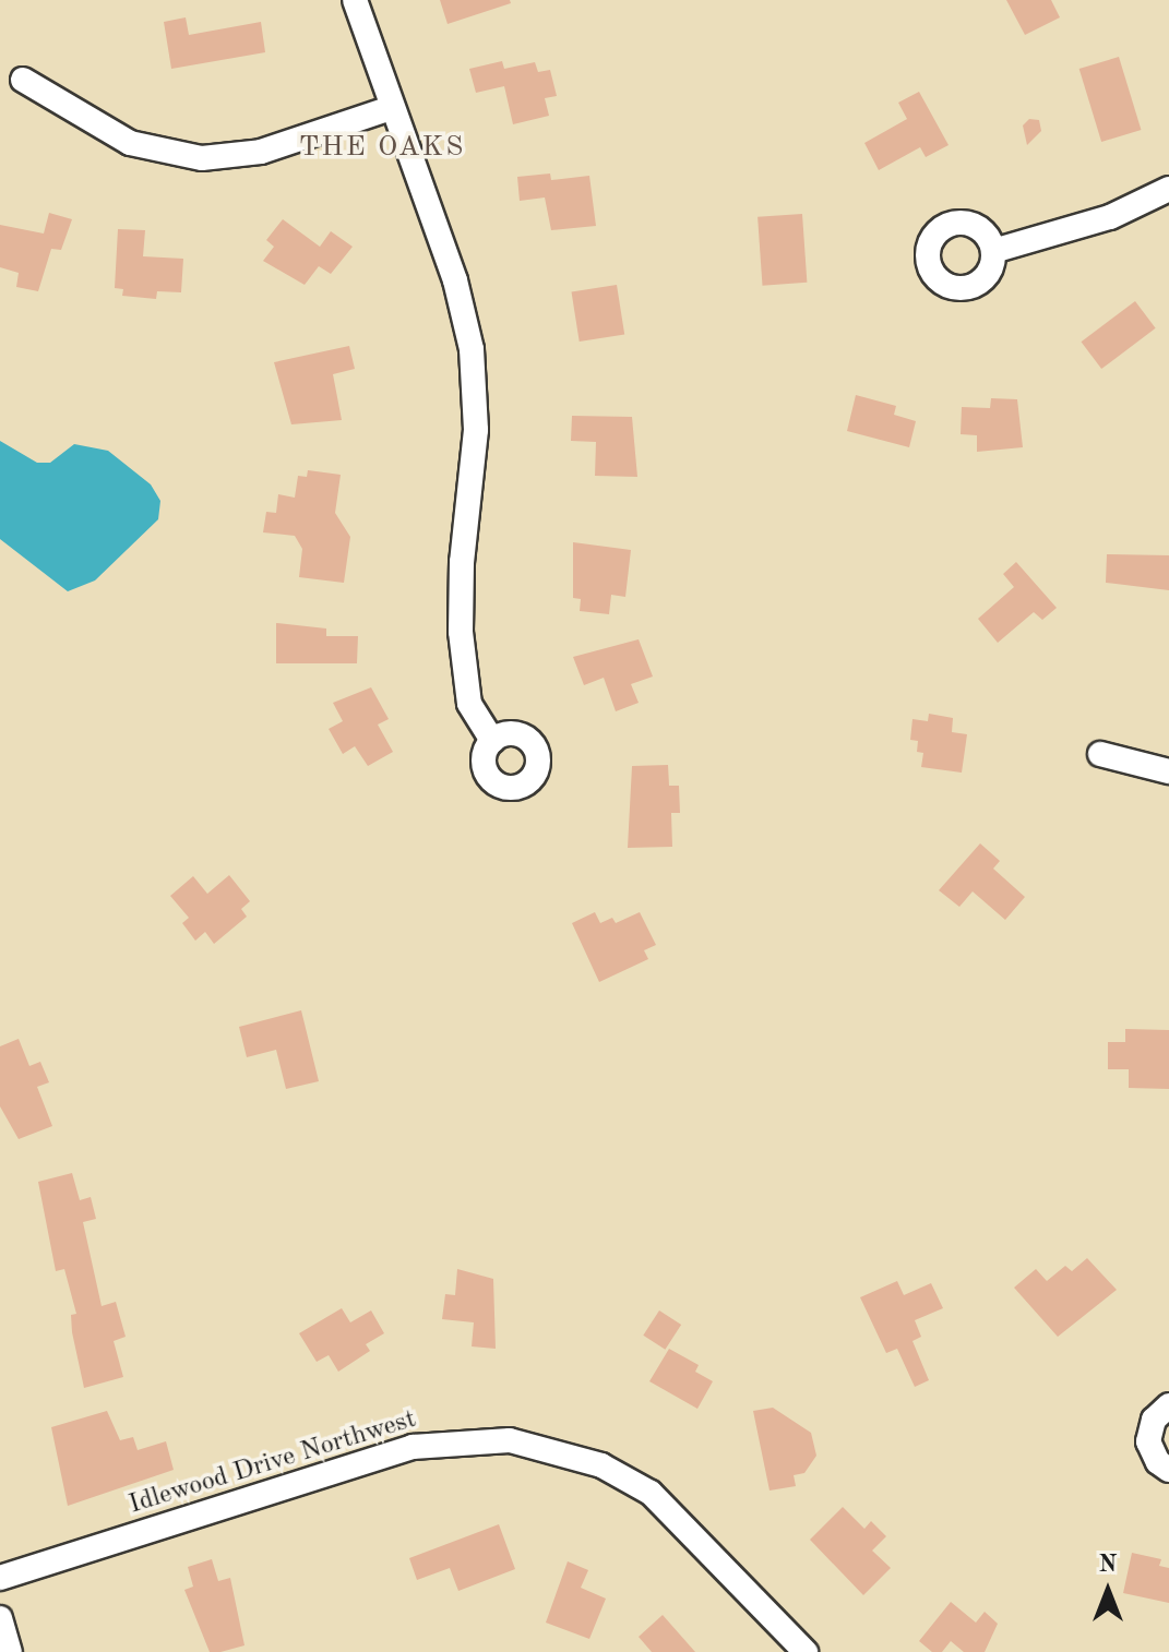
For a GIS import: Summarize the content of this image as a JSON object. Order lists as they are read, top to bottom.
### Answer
{
  "streets": {
    "street": ["Idlewood Drive Northwest"]
  },
  "districts": ["THE OAKS"],
  "north": "top"
}
